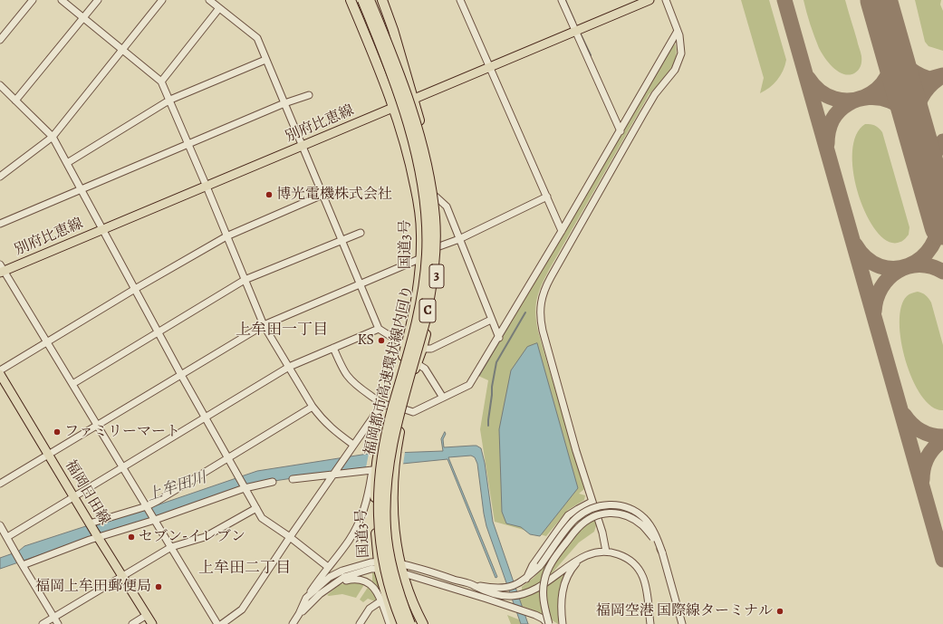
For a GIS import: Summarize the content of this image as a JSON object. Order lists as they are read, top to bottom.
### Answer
{
  "streets": {
    "highway": [
      "国道3号",
      "3",
      "C",
      "福岡都市高速環状線内回り"
    ],
    "main road": ["別府比恵線", "福岡日田線"]
  },
  "crossings": [
    ["別府比恵線", "国道3号"],
    ["別府比恵線", "3"]
  ],
  "districts": ["上牟田一丁目", "上牟田二丁目"],
  "water": ["上牟田川"],
  "places": [
    "博光電機株式会社",
    "KS",
    "ファミリーマート",
    "セブン-イレブン",
    "福岡上牟田郵便局",
    "福岡空港 国際線ターミナル"
  ]
}
